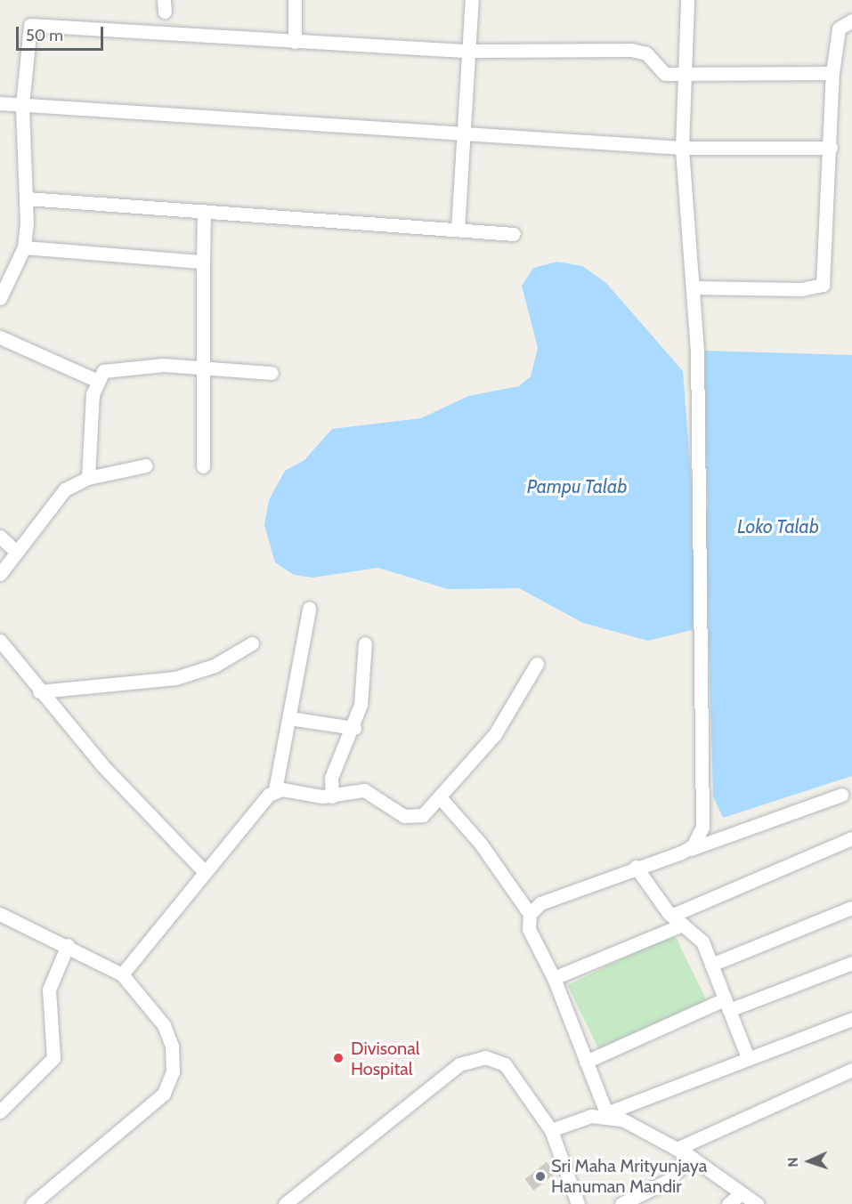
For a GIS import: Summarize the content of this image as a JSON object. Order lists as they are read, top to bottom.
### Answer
{
  "water": ["Pampu Talab", "Loko Talab"],
  "places": ["Divisonal Hospital", "Sri Maha Mrityunjaya Hanuman Mandir"],
  "scale_bar": "50 m",
  "north": "left"
}
